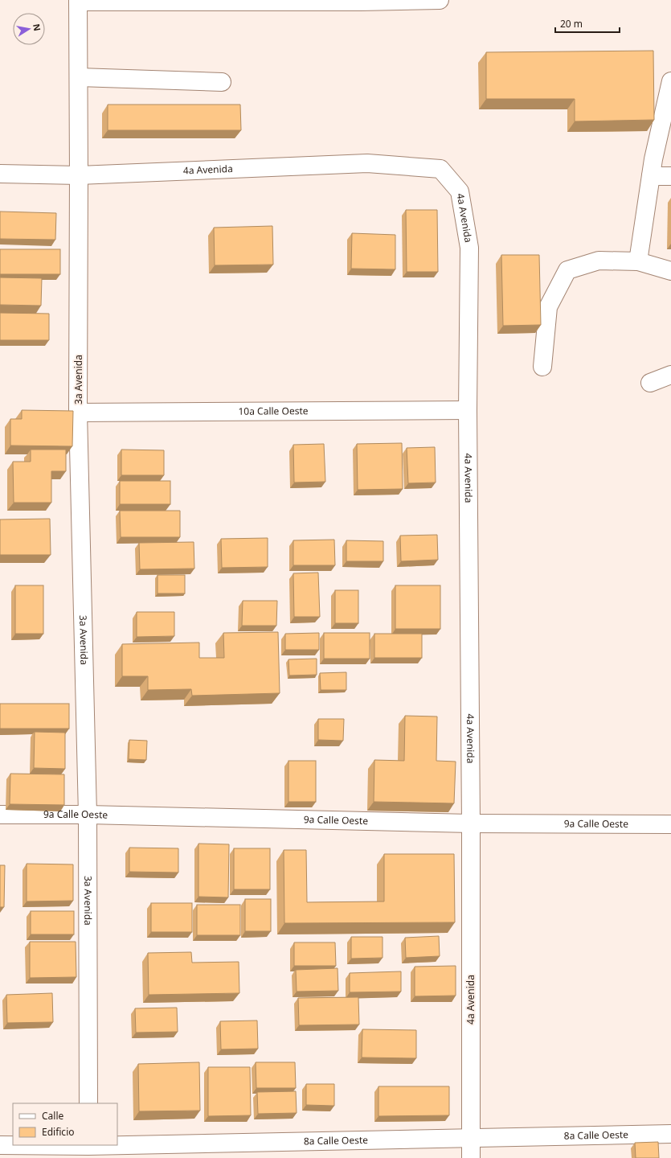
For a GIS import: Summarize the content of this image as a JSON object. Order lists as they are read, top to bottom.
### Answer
{
  "streets": {
    "street": [
      "4a Avenida",
      "3a Avenida",
      "10a Calle Oeste",
      "9a Calle Oeste",
      "8a Calle Oeste"
    ]
  },
  "crossings": [
    ["4a Avenida", "3a Avenida"],
    ["4a Avenida", "10a Calle Oeste"],
    ["4a Avenida", "9a Calle Oeste"],
    ["4a Avenida", "8a Calle Oeste"],
    ["3a Avenida", "10a Calle Oeste"],
    ["3a Avenida", "9a Calle Oeste"]
  ],
  "legend": ["Calle", "Edificio"],
  "scale_bar": "20 m",
  "north": "right"
}
